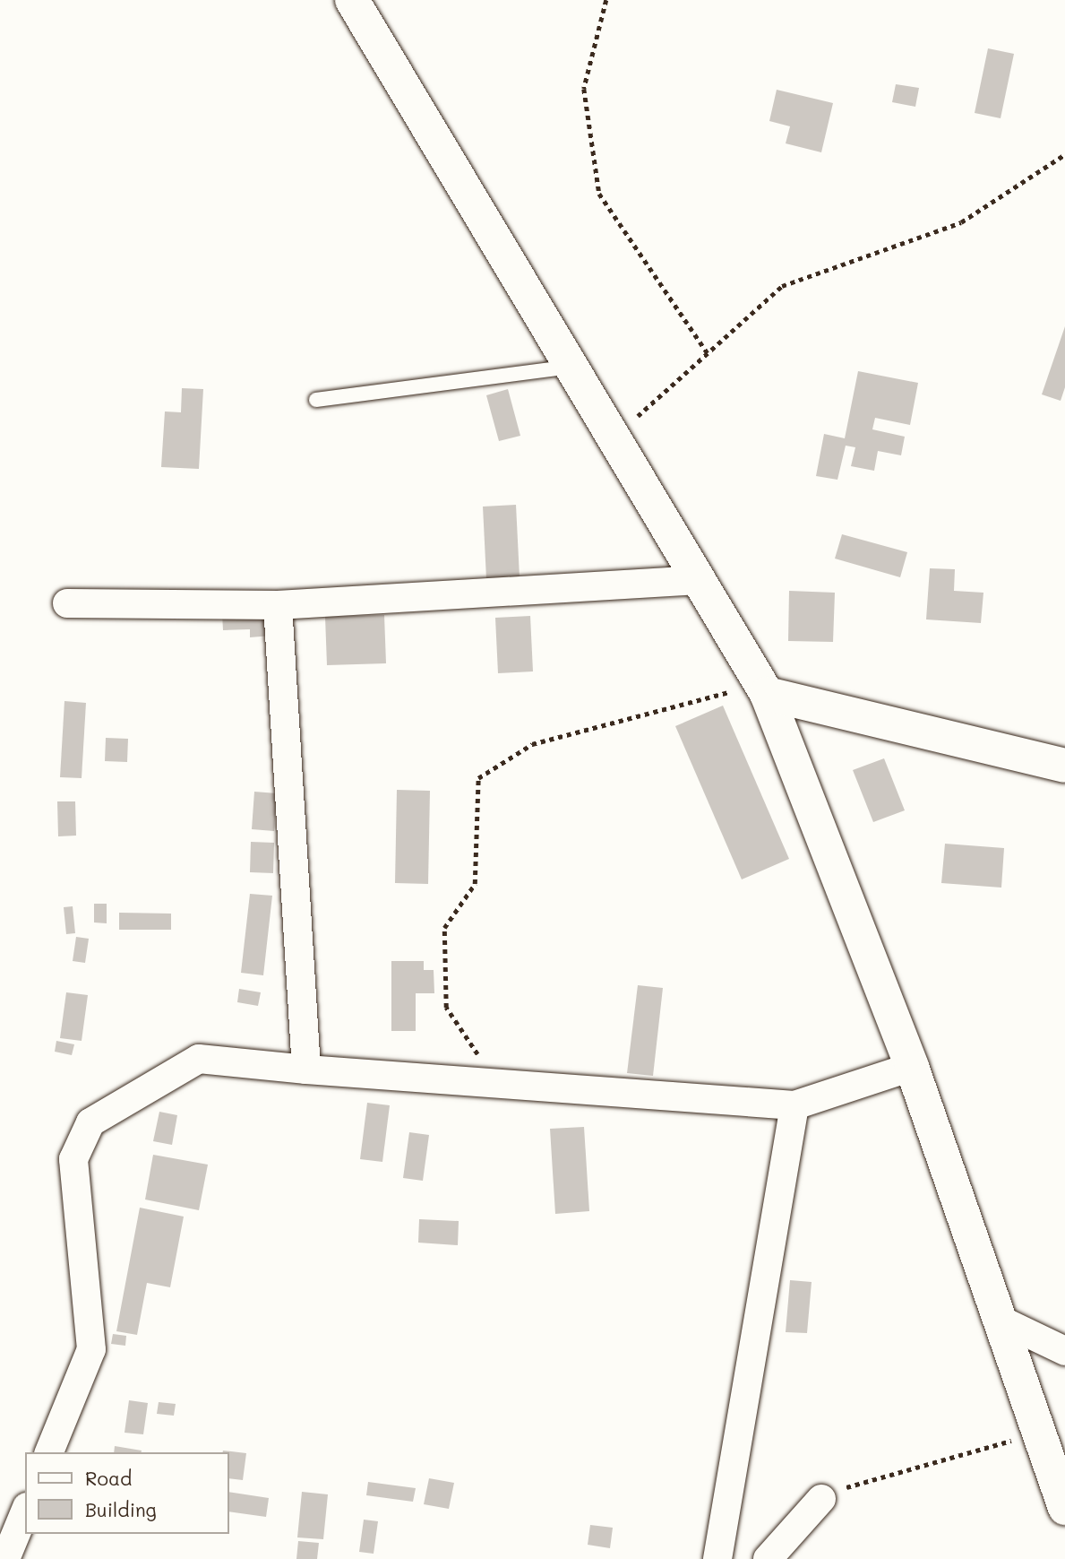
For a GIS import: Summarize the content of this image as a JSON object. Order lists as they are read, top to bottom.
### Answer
{
  "legend": ["Road", "Building"]
}
